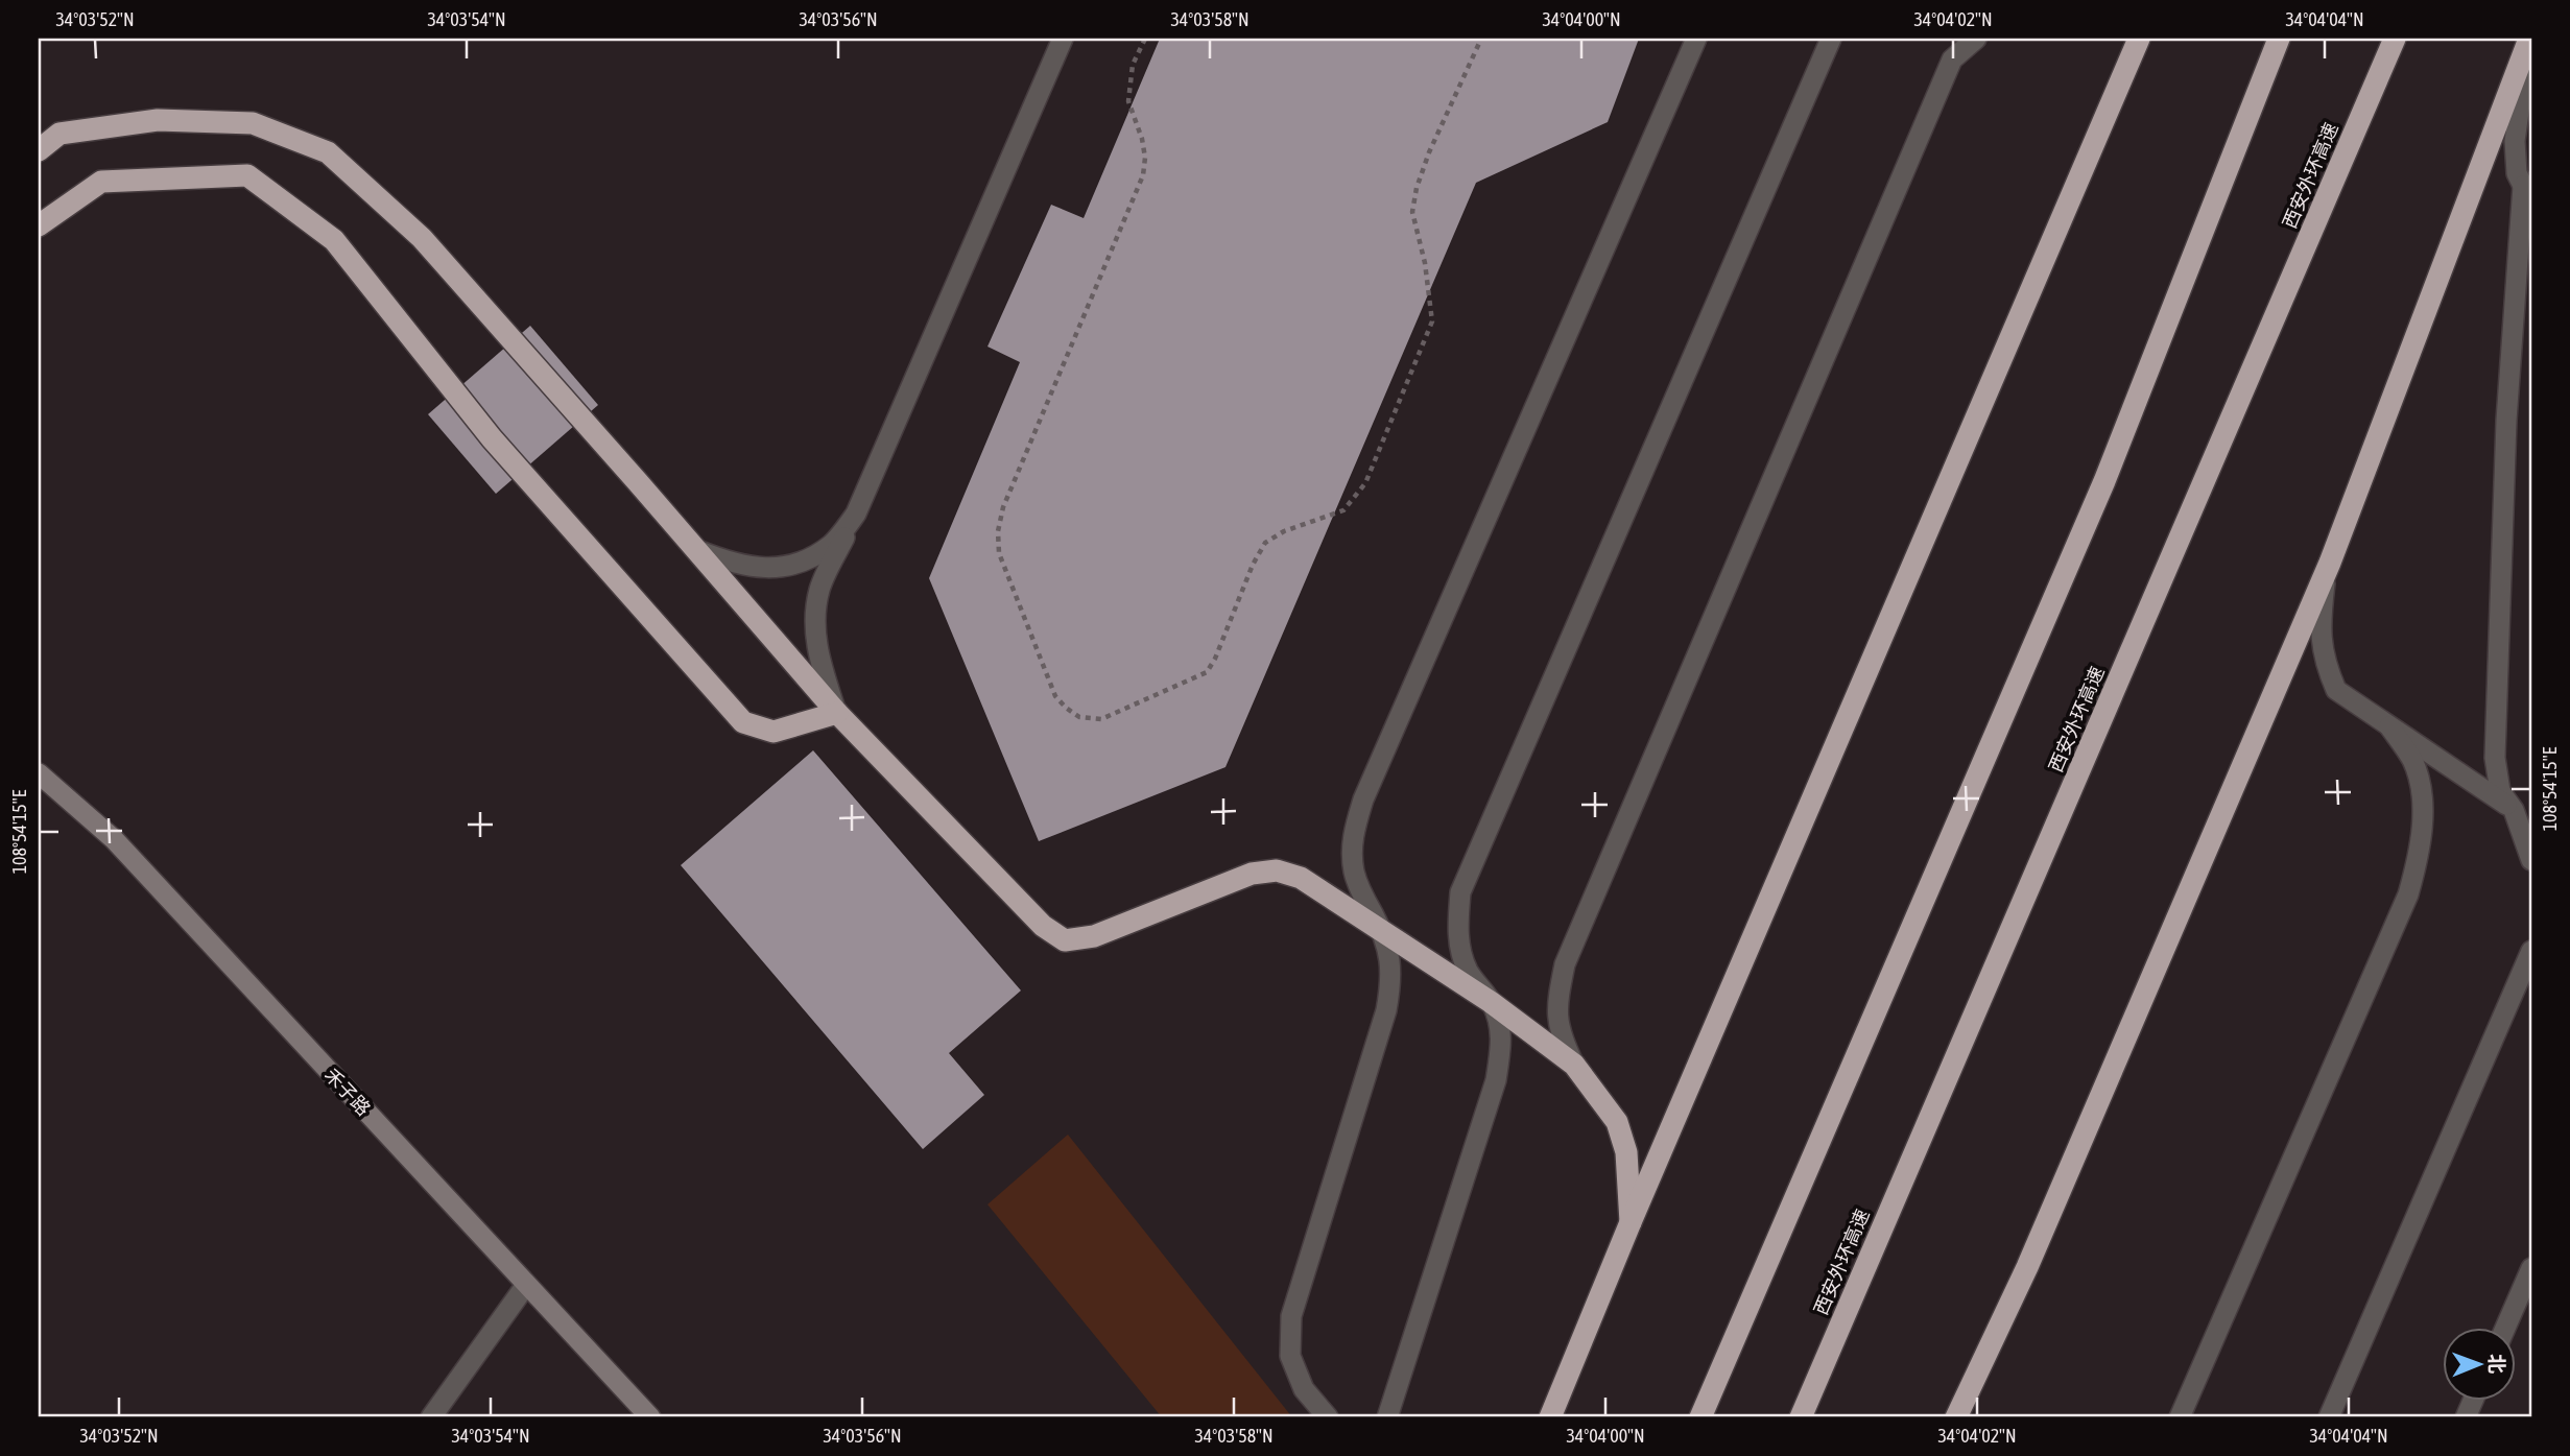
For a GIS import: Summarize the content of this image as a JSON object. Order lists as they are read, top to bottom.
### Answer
{
  "streets": {
    "highway": ["西安外环高速"],
    "main road": ["禾子路"]
  },
  "north": "right",
  "coordinates": [
    "34°03'52\"N",
    "34°03'54\"N",
    "34°03'56\"N",
    "34°03'58\"N",
    "34°04'00\"N",
    "34°04'02\"N",
    "34°04'04\"N",
    "108°54'15\"E"
  ]
}
